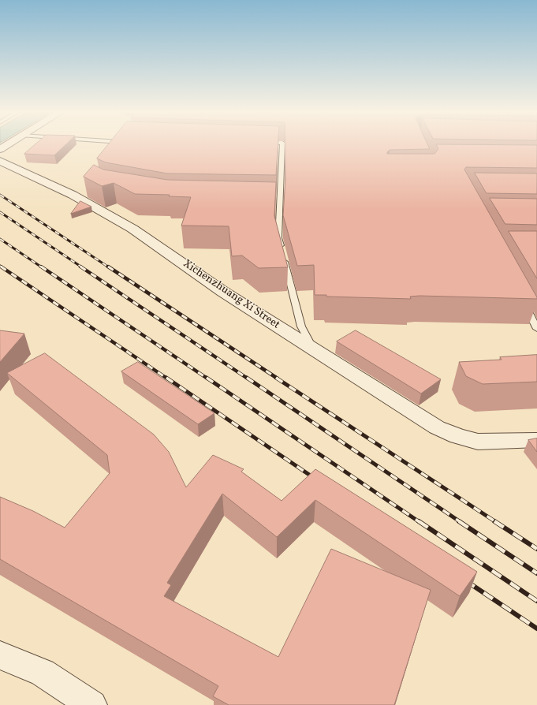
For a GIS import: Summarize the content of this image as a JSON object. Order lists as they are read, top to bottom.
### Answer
{
  "streets": {
    "street": ["Xichenzhuang Xi Street"]
  }
}
